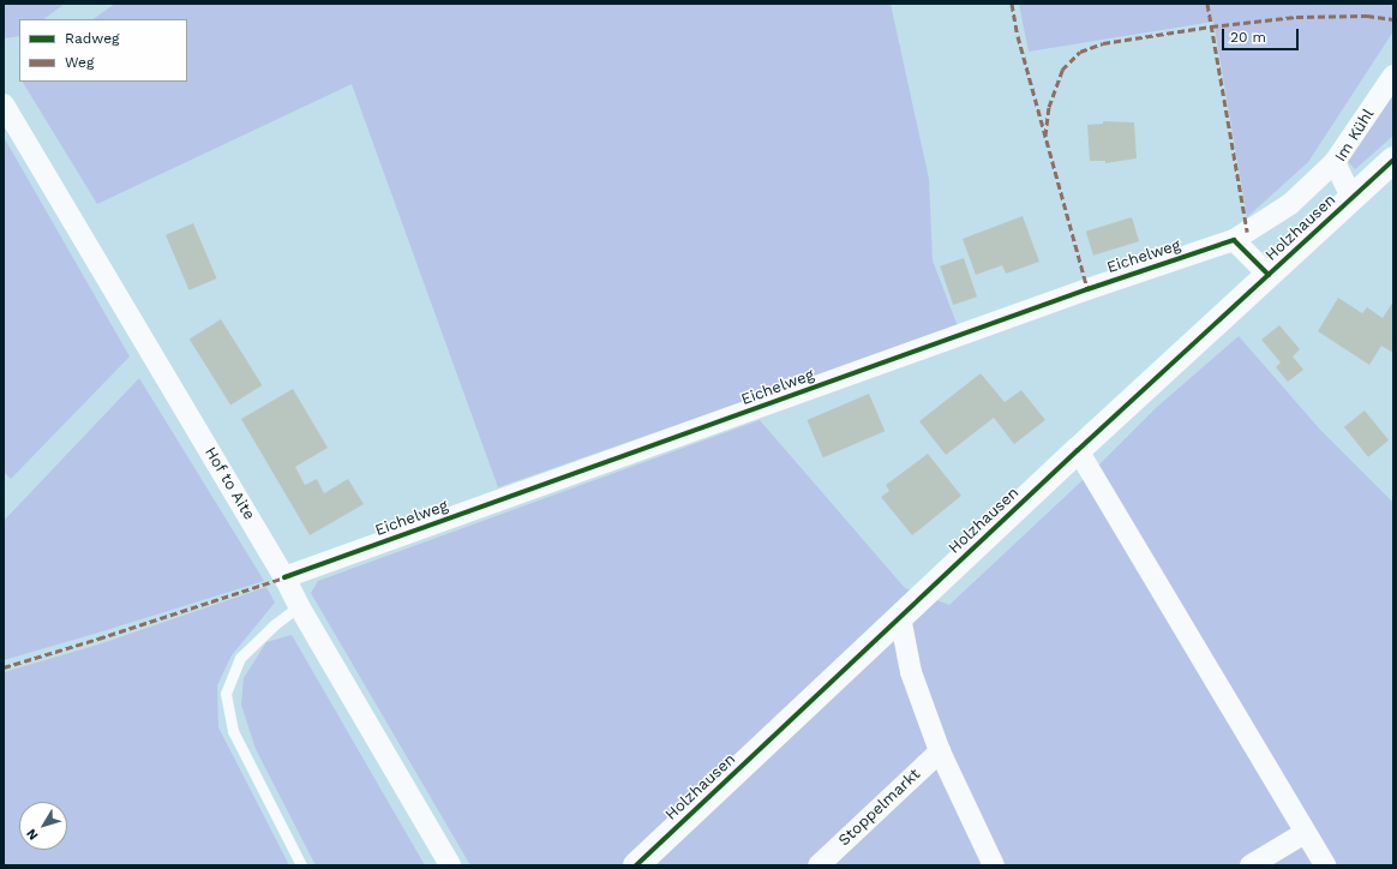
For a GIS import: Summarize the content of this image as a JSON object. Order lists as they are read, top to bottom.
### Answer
{
  "streets": {
    "street": [
      "Im Kühl",
      "Holzhausen",
      "Eichelweg",
      "Hof to Aite",
      "Stoppelmarkt"
    ]
  },
  "crossings": [
    ["Im Kühl", "Holzhausen"],
    ["Im Kühl", "Eichelweg"],
    ["Eichelweg", "Hof to Aite"]
  ],
  "legend": ["Radweg", "Weg"],
  "scale_bar": "20 m",
  "north": "bottom left"
}
